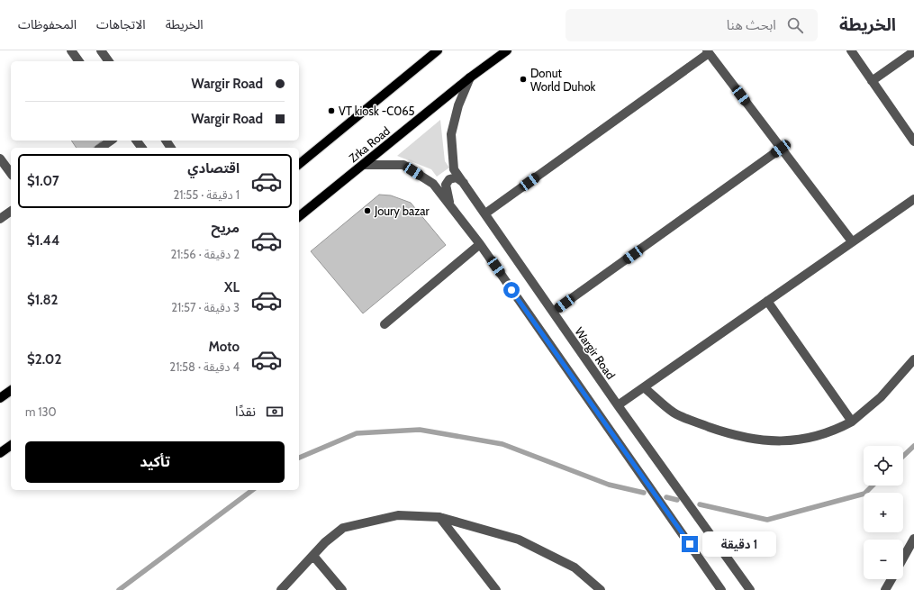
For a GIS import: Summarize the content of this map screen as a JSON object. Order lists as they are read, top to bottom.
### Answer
{
  "streets": {
    "main road": ["Zrka Road"],
    "street": ["Wargir Road"]
  },
  "crossings": [
    ["Zrka Road", "Wargir Road"]
  ],
  "places": ["Donut World Duhok", "VT kiosk -C065", "Joury bazar"],
  "page": {
    "header": "الخريطة",
    "search": "ابحث هنا",
    "nav": ["الخريطة", "الاتجاهات", "المحفوظات"],
    "banner": ["Wargir Road", "Wargir Road"],
    "list": [
      {
        "name": "اقتصادي",
        "note": "1 دقيقة · 21:55",
        "value": "$1.07"
      },
      {
        "name": "مريح",
        "note": "2 دقيقة · 21:56",
        "value": "$1.44"
      },
      {
        "name": "XL",
        "note": "3 دقيقة · 21:57",
        "value": "$1.82"
      },
      {
        "name": "Moto",
        "note": "4 دقيقة · 21:58",
        "value": "$2.02"
      }
    ],
    "pay": ["نقدًا", "130 m"],
    "buttons": "تأكيد",
    "map_buttons": ["+", "−"],
    "bubble": "1 دقيقة"
  }
}
